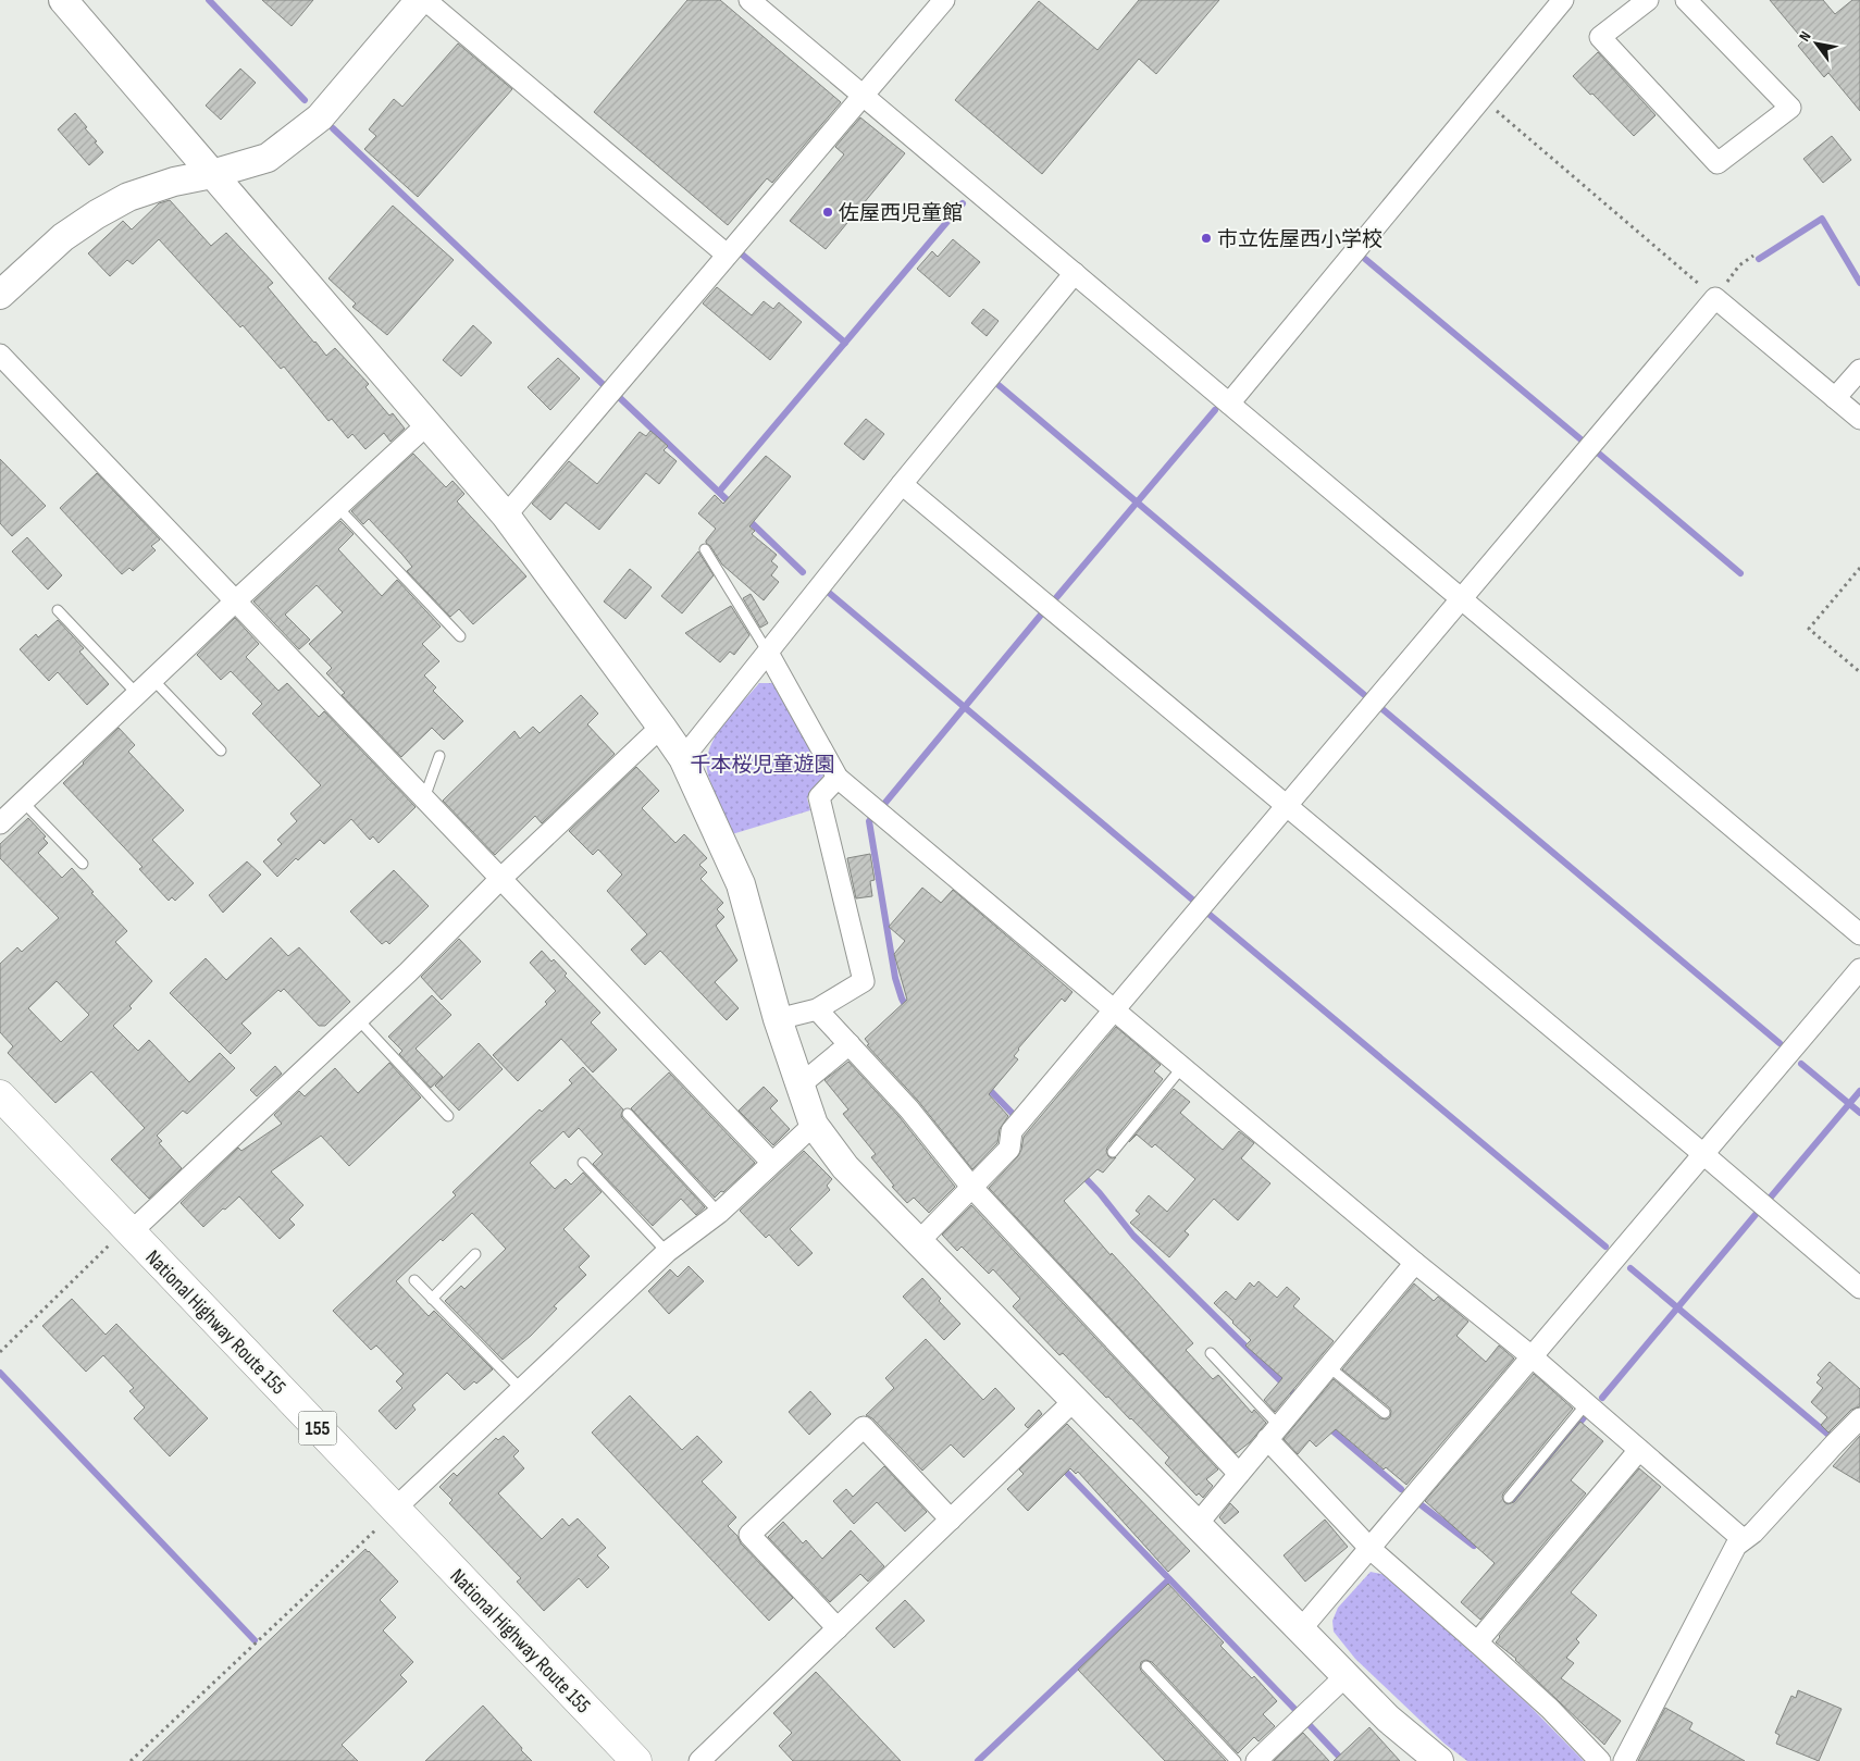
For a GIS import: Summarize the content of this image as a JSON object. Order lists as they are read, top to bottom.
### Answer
{
  "streets": {
    "highway": ["National Highway Route 155", "155"]
  },
  "parks": ["千本桜児童遊園"],
  "places": ["佐屋西児童館", "市立佐屋西小学校"],
  "north": "top left"
}
